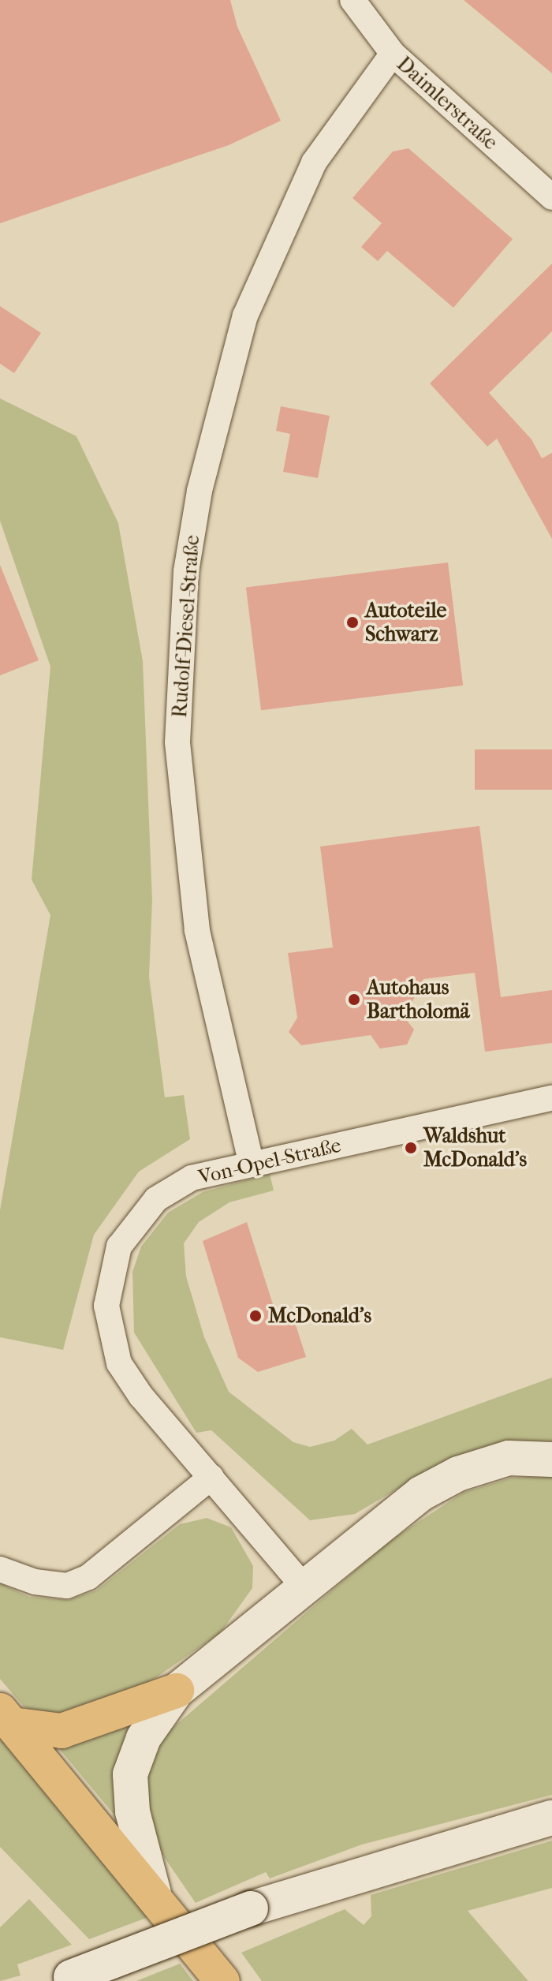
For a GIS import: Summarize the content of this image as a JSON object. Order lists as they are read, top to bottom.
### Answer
{
  "streets": {
    "street": ["Daimlerstraße", "Rudolf-Diesel-Straße", "Von-Opel-Straße"]
  },
  "crossings": [
    ["Daimlerstraße", "Rudolf-Diesel-Straße"],
    ["Rudolf-Diesel-Straße", "Von-Opel-Straße"]
  ],
  "places": [
    "Autoteile Schwarz",
    "Autohaus Bartholomä",
    "Waldshut McDonald's",
    "McDonald's"
  ]
}
